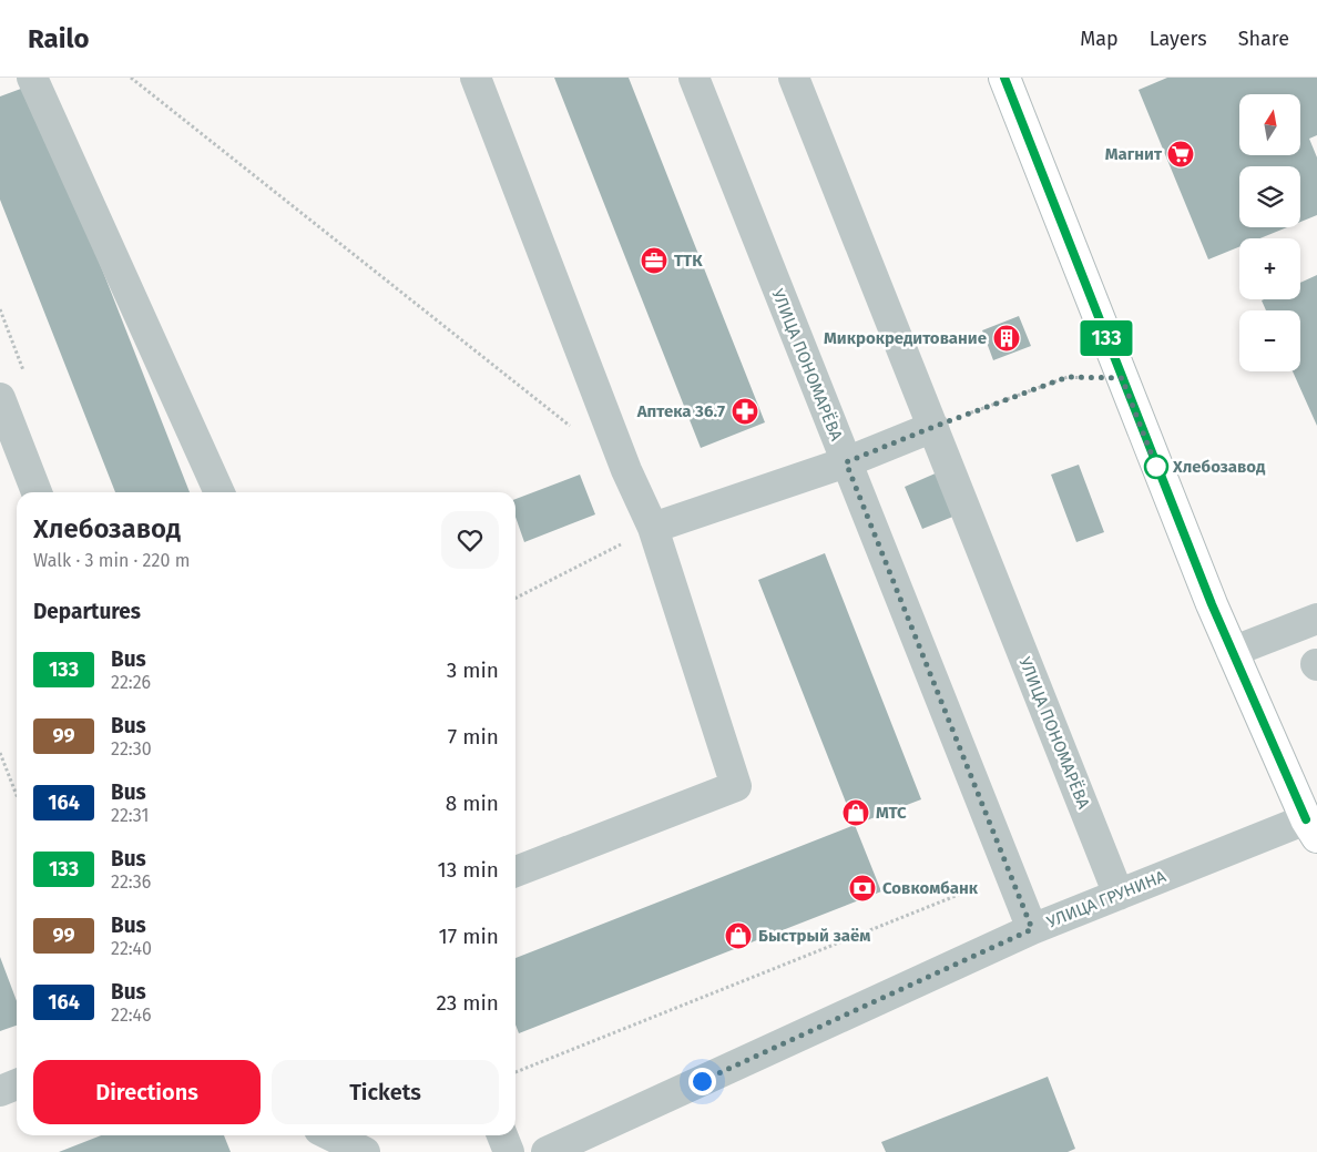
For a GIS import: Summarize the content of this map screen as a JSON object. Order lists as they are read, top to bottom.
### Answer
{
  "streets": {
    "street": ["УЛИЦА ПОНОМАРЁВА", "УЛИЦА ГРУНИНА"]
  },
  "crossings": [
    ["УЛИЦА ПОНОМАРЁВА", "УЛИЦА ГРУНИНА"]
  ],
  "places": {
    "supermarket": ["Магнит"],
    "office": ["ТТК"],
    "building": ["Микрокредитование"],
    "pharmacy": ["Аптека 36.7"],
    "other": ["Хлебозавод"],
    "shop": ["МТС", "Быстрый заём"],
    "bank": ["Совкомбанк"]
  },
  "lines": ["bus line 133"],
  "north": "top",
  "page": {
    "header": "Railo",
    "nav": ["Map", "Layers", "Share"],
    "on_map": "133",
    "map_buttons": ["+", "−"],
    "heading": [
      ["Хлебозавод", "Walk · 3 min · 220 m"],
      "Departures"
    ],
    "list": [
      {
        "mark": "133",
        "name": "Bus",
        "note": "22:26",
        "value": "3 min"
      },
      {
        "mark": "99",
        "name": "Bus",
        "note": "22:30",
        "value": "7 min"
      },
      {
        "mark": "164",
        "name": "Bus",
        "note": "22:31",
        "value": "8 min"
      },
      {
        "mark": "133",
        "name": "Bus",
        "note": "22:36",
        "value": "13 min"
      },
      {
        "mark": "99",
        "name": "Bus",
        "note": "22:40",
        "value": "17 min"
      },
      {
        "mark": "164",
        "name": "Bus",
        "note": "22:46",
        "value": "23 min"
      }
    ],
    "buttons": ["Directions", "Tickets"]
  }
}
